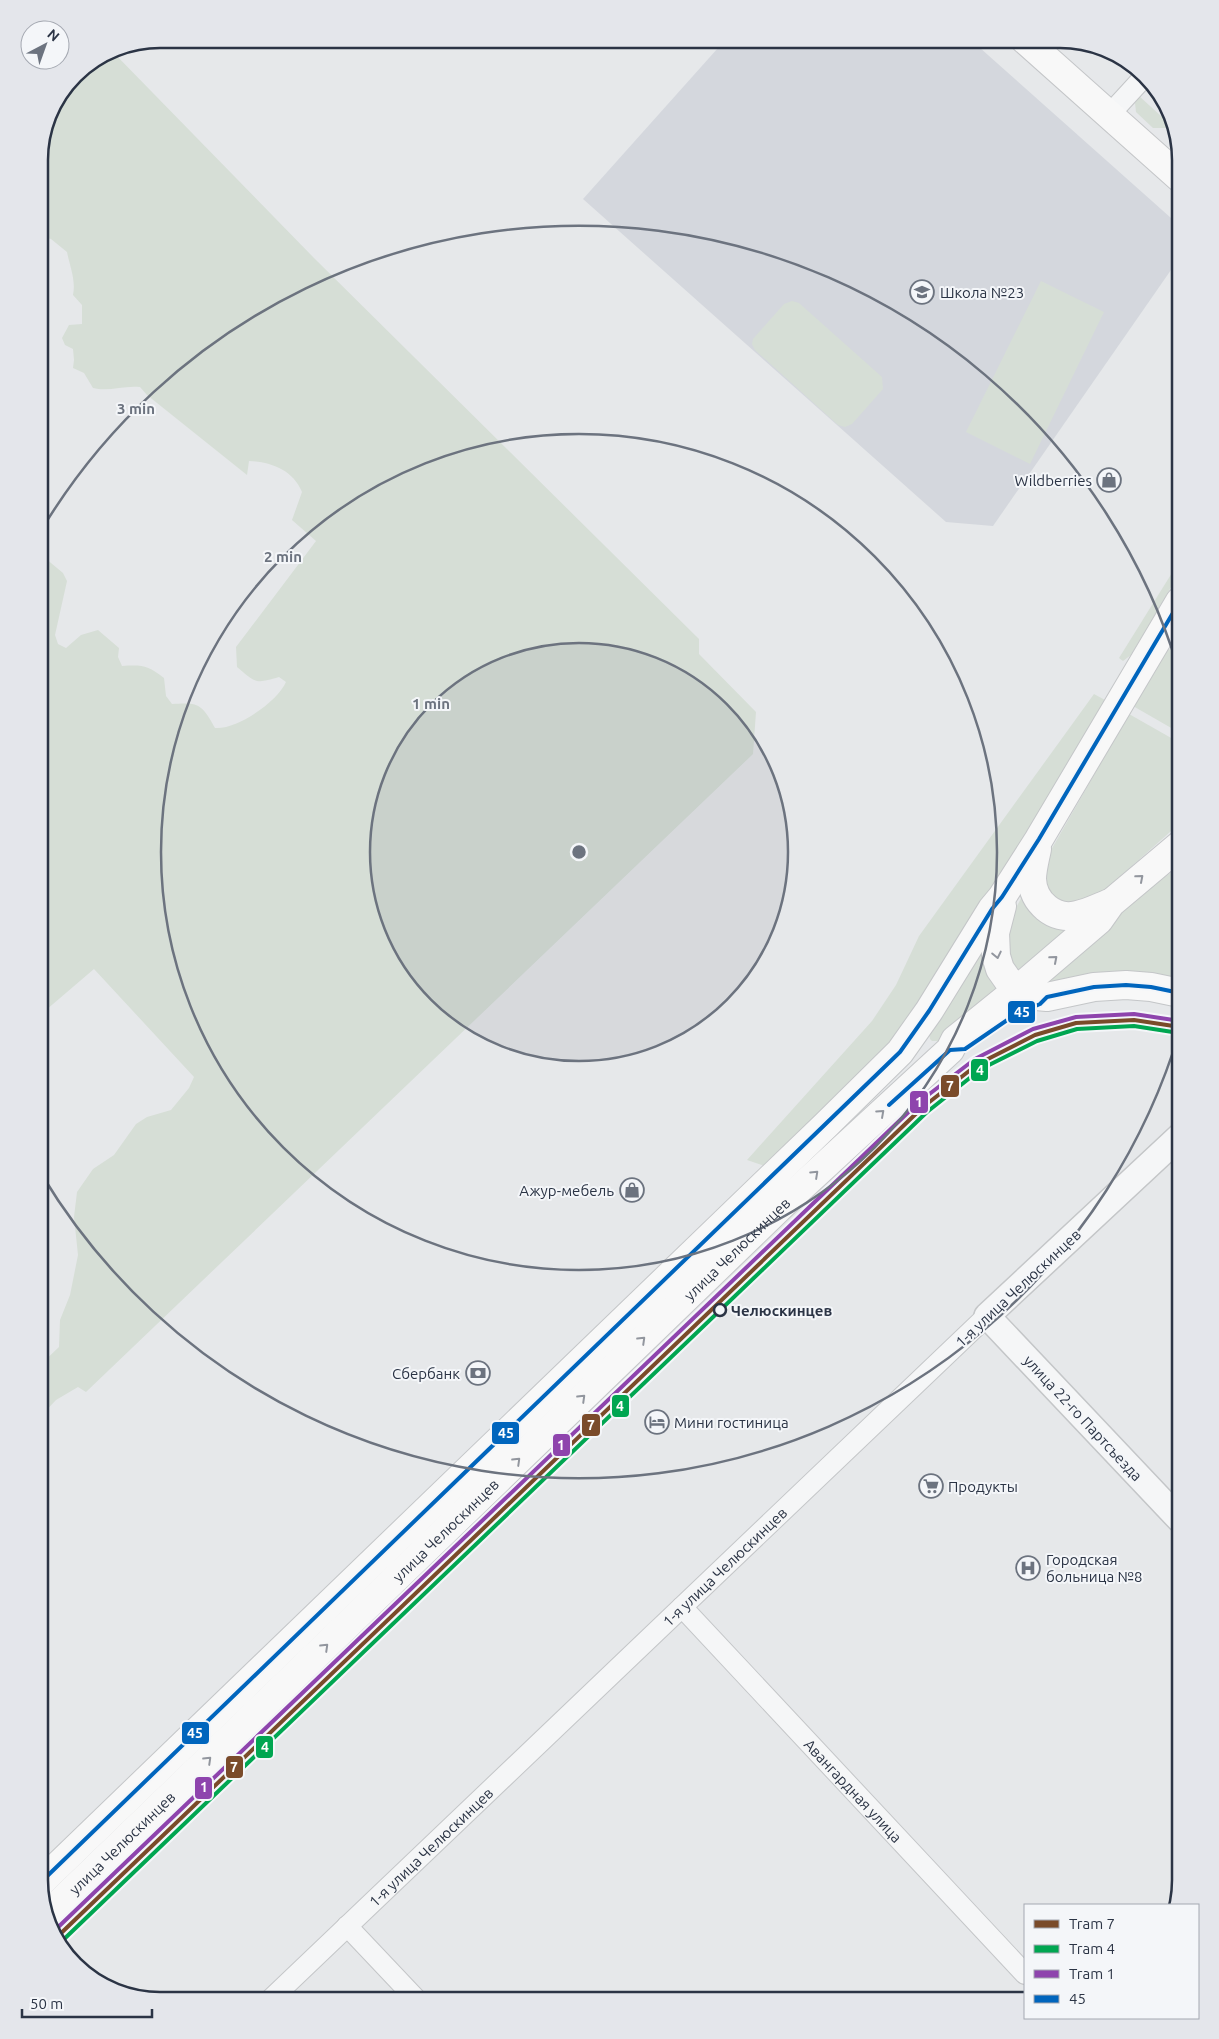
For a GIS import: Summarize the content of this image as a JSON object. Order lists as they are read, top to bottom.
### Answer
{
  "streets": {
    "main road": ["улица Челюскинцев"],
    "street": ["1-я улица Челюскинцев", "улица 22-го Партсъезда", "Авангардная улица"]
  },
  "crossings": [
    ["1-я улица Челюскинцев", "улица 22-го Партсъезда"],
    ["1-я улица Челюскинцев", "Авангардная улица"]
  ],
  "places": {
    "school or university": ["Школа №23"],
    "shop": ["Wildberries", "Ажур-мебель"],
    "other": ["Челюскинцев"],
    "bank": ["Сбербанк"],
    "hotel": ["Мини гостиница"],
    "supermarket": ["Продукты"],
    "hospital": ["Городская больница №8"]
  },
  "lines": [
    "transit line 45",
    "tram line 1",
    "tram line 7",
    "tram line 4"
  ],
  "legend": [
    "Tram 7",
    "Tram 4",
    "Tram 1",
    "45"
  ],
  "scale_bar": "50 m",
  "north": "top right",
  "rings": ["3 min", "2 min", "1 min"]
}
